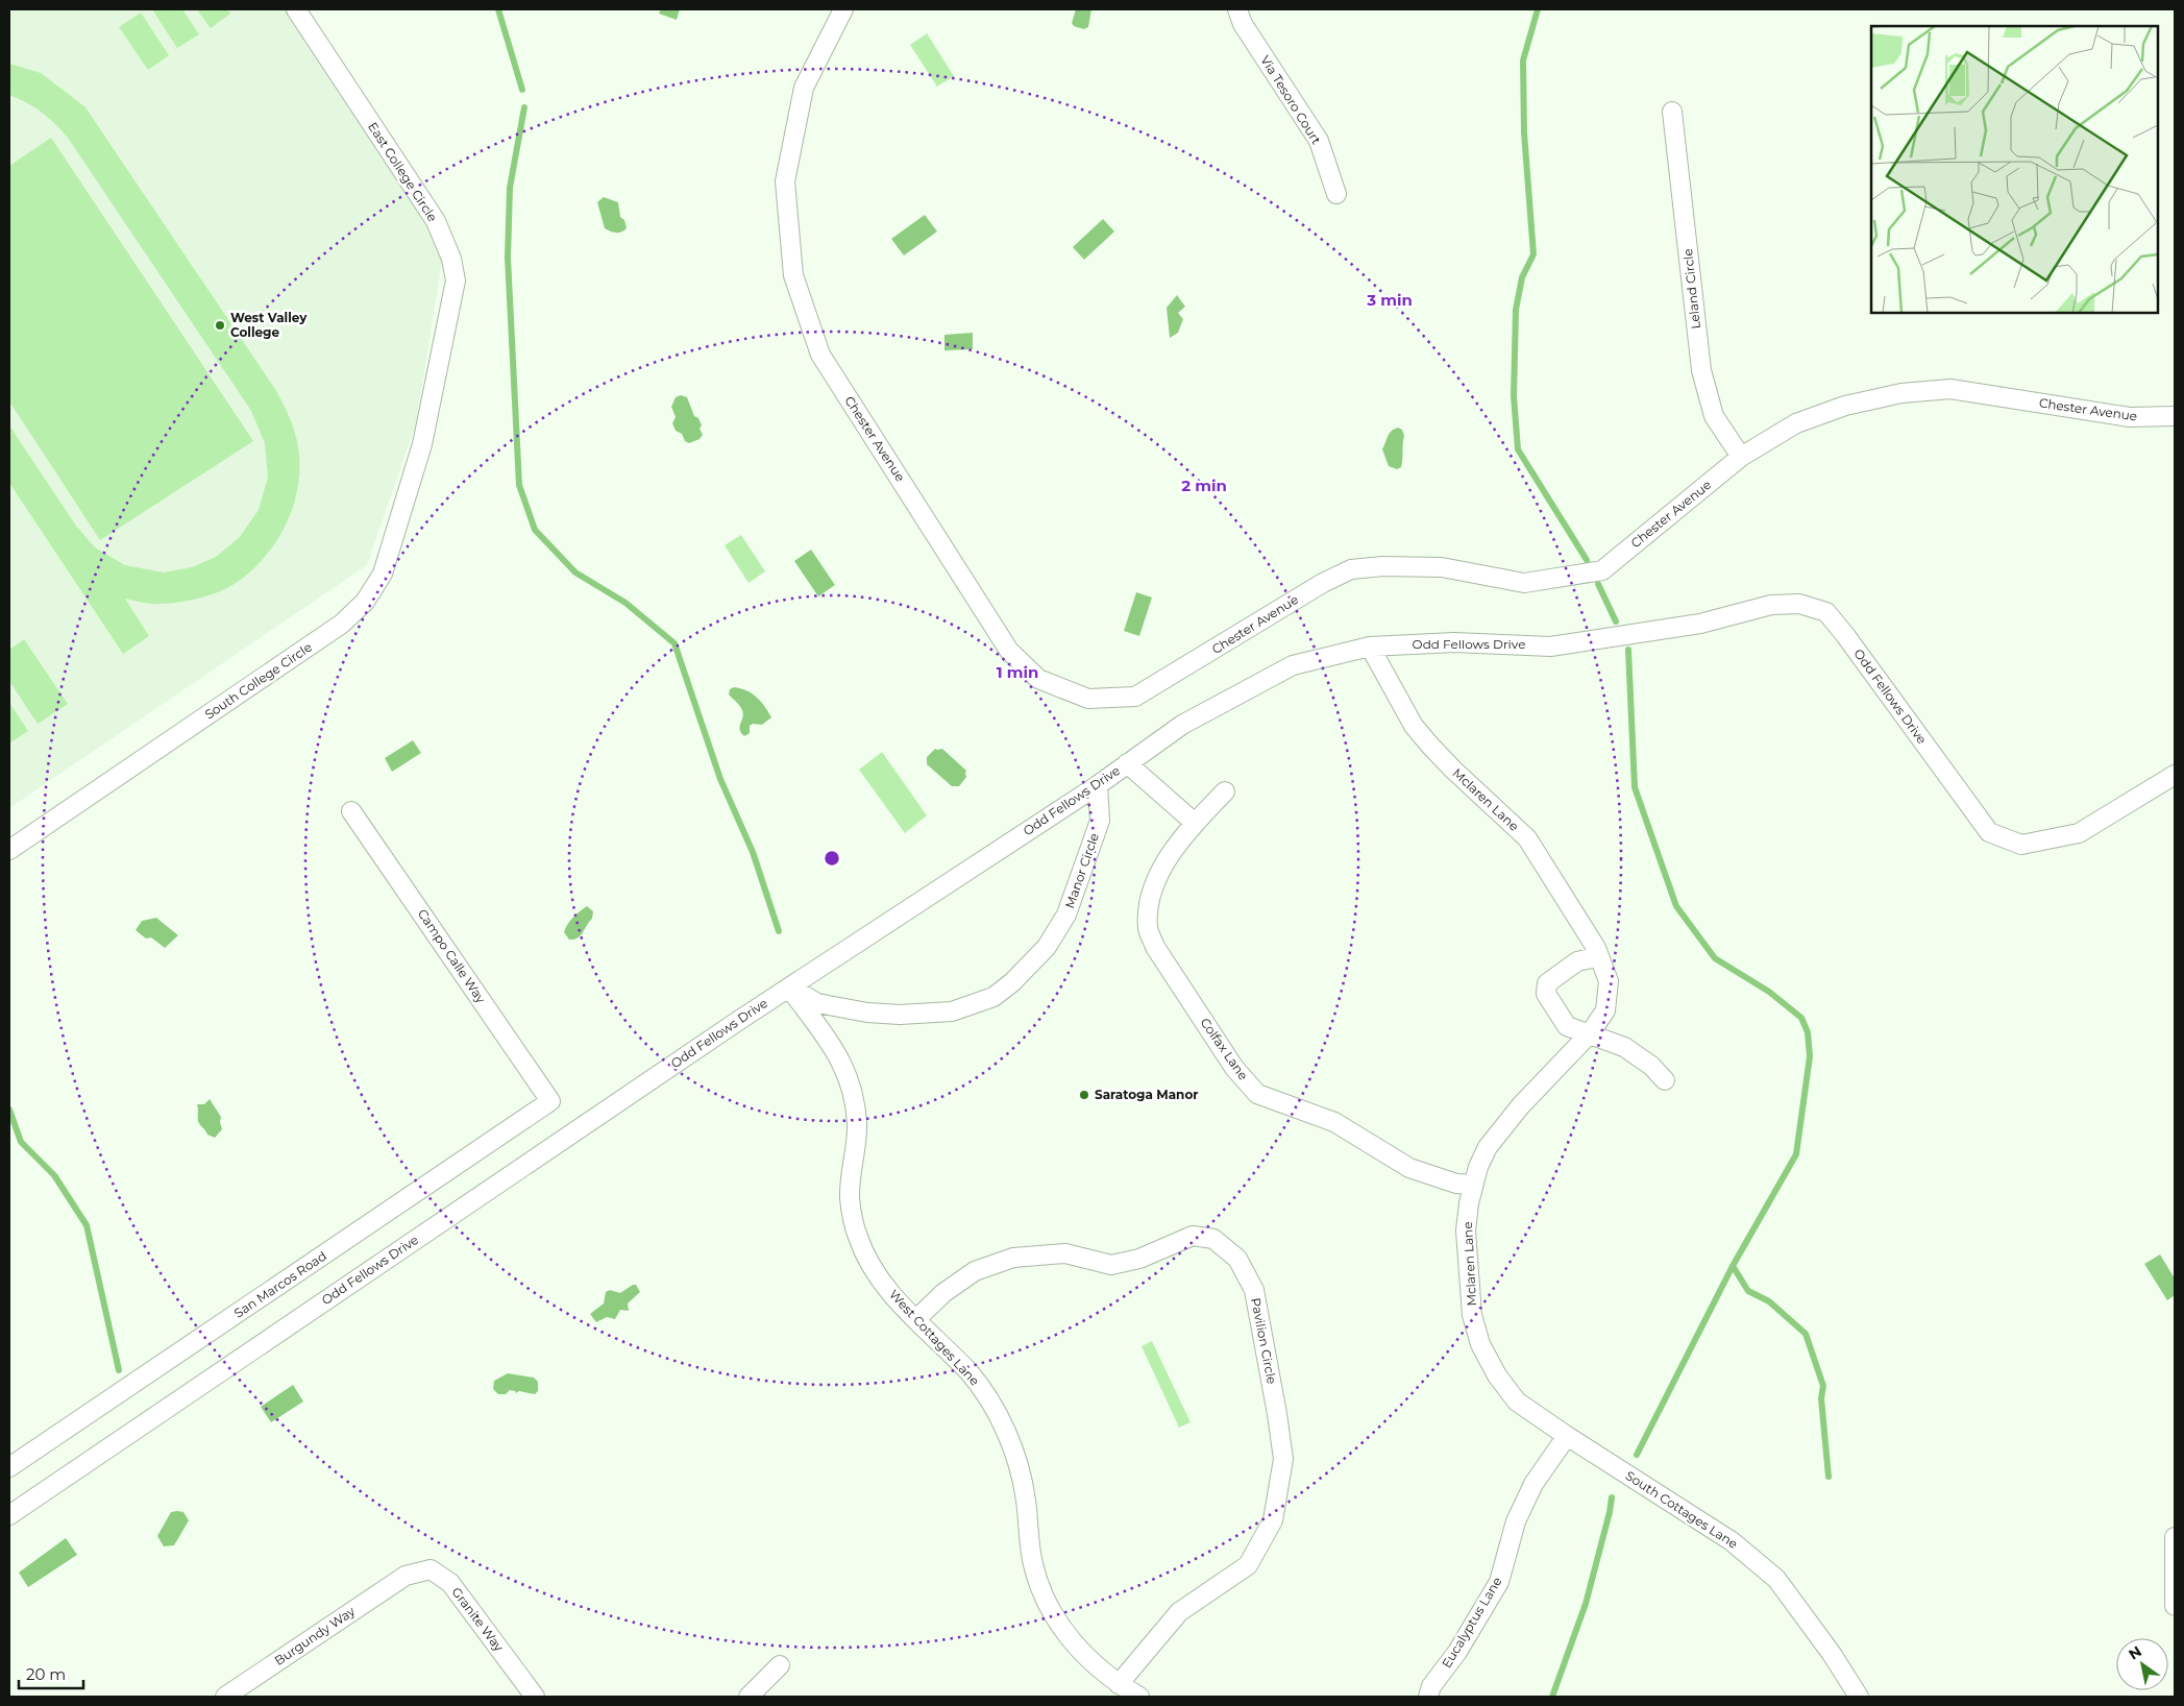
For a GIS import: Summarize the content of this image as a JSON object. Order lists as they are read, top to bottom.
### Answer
{
  "streets": {
    "street": [
      "Via Tesoro Court",
      "East College Circle",
      "Leland Circle",
      "Chester Avenue",
      "Odd Fellows Drive",
      "South College Circle",
      "Mclaren Lane",
      "Manor Circle",
      "Campo Calle Way",
      "Colfax Lane",
      "San Marcos Road",
      "West Cottages Lane",
      "Pavilion Circle",
      "South Cottages Lane",
      "Granite Way",
      "Eucalyptus Lane",
      "Burgundy Way"
    ]
  },
  "crossings": [
    ["East College Circle", "South College Circle"],
    ["Leland Circle", "Chester Avenue"],
    ["Odd Fellows Drive", "Mclaren Lane"],
    ["Odd Fellows Drive", "Manor Circle"],
    ["Odd Fellows Drive", "West Cottages Lane"],
    ["Mclaren Lane", "Colfax Lane"],
    ["Mclaren Lane", "South Cottages Lane"],
    ["Mclaren Lane", "Eucalyptus Lane"],
    ["Manor Circle", "West Cottages Lane"],
    ["Campo Calle Way", "San Marcos Road"],
    ["West Cottages Lane", "Pavilion Circle"],
    ["South Cottages Lane", "Eucalyptus Lane"],
    ["Granite Way", "Burgundy Way"]
  ],
  "places": ["West Valley College", "Saratoga Manor"],
  "scale_bar": "20 m",
  "north": "top left",
  "rings": ["3 min", "2 min", "1 min"]
}
